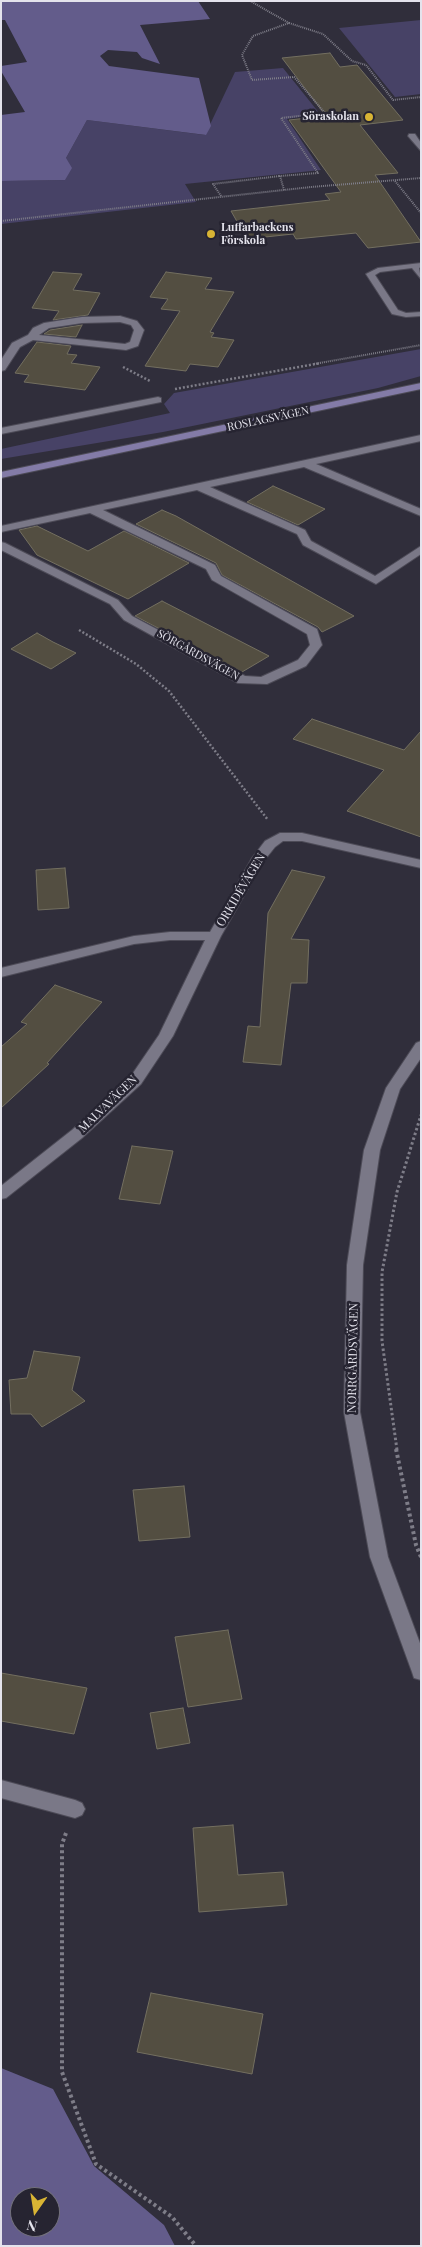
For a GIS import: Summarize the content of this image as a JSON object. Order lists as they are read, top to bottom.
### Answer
{
  "streets": {
    "main road": ["ROSLAGSVÄGEN"],
    "street": [
      "SÖRGÅRDSVÄGEN",
      "ORKIDÉVÄGEN",
      "MALVAVÄGEN",
      "NORRGÅRDSVÄGEN"
    ]
  },
  "crossings": [
    ["ORKIDÉVÄGEN", "MALVAVÄGEN"]
  ],
  "places": ["Söraskolan", "Luffarbackens Förskola"],
  "north": "bottom"
}
